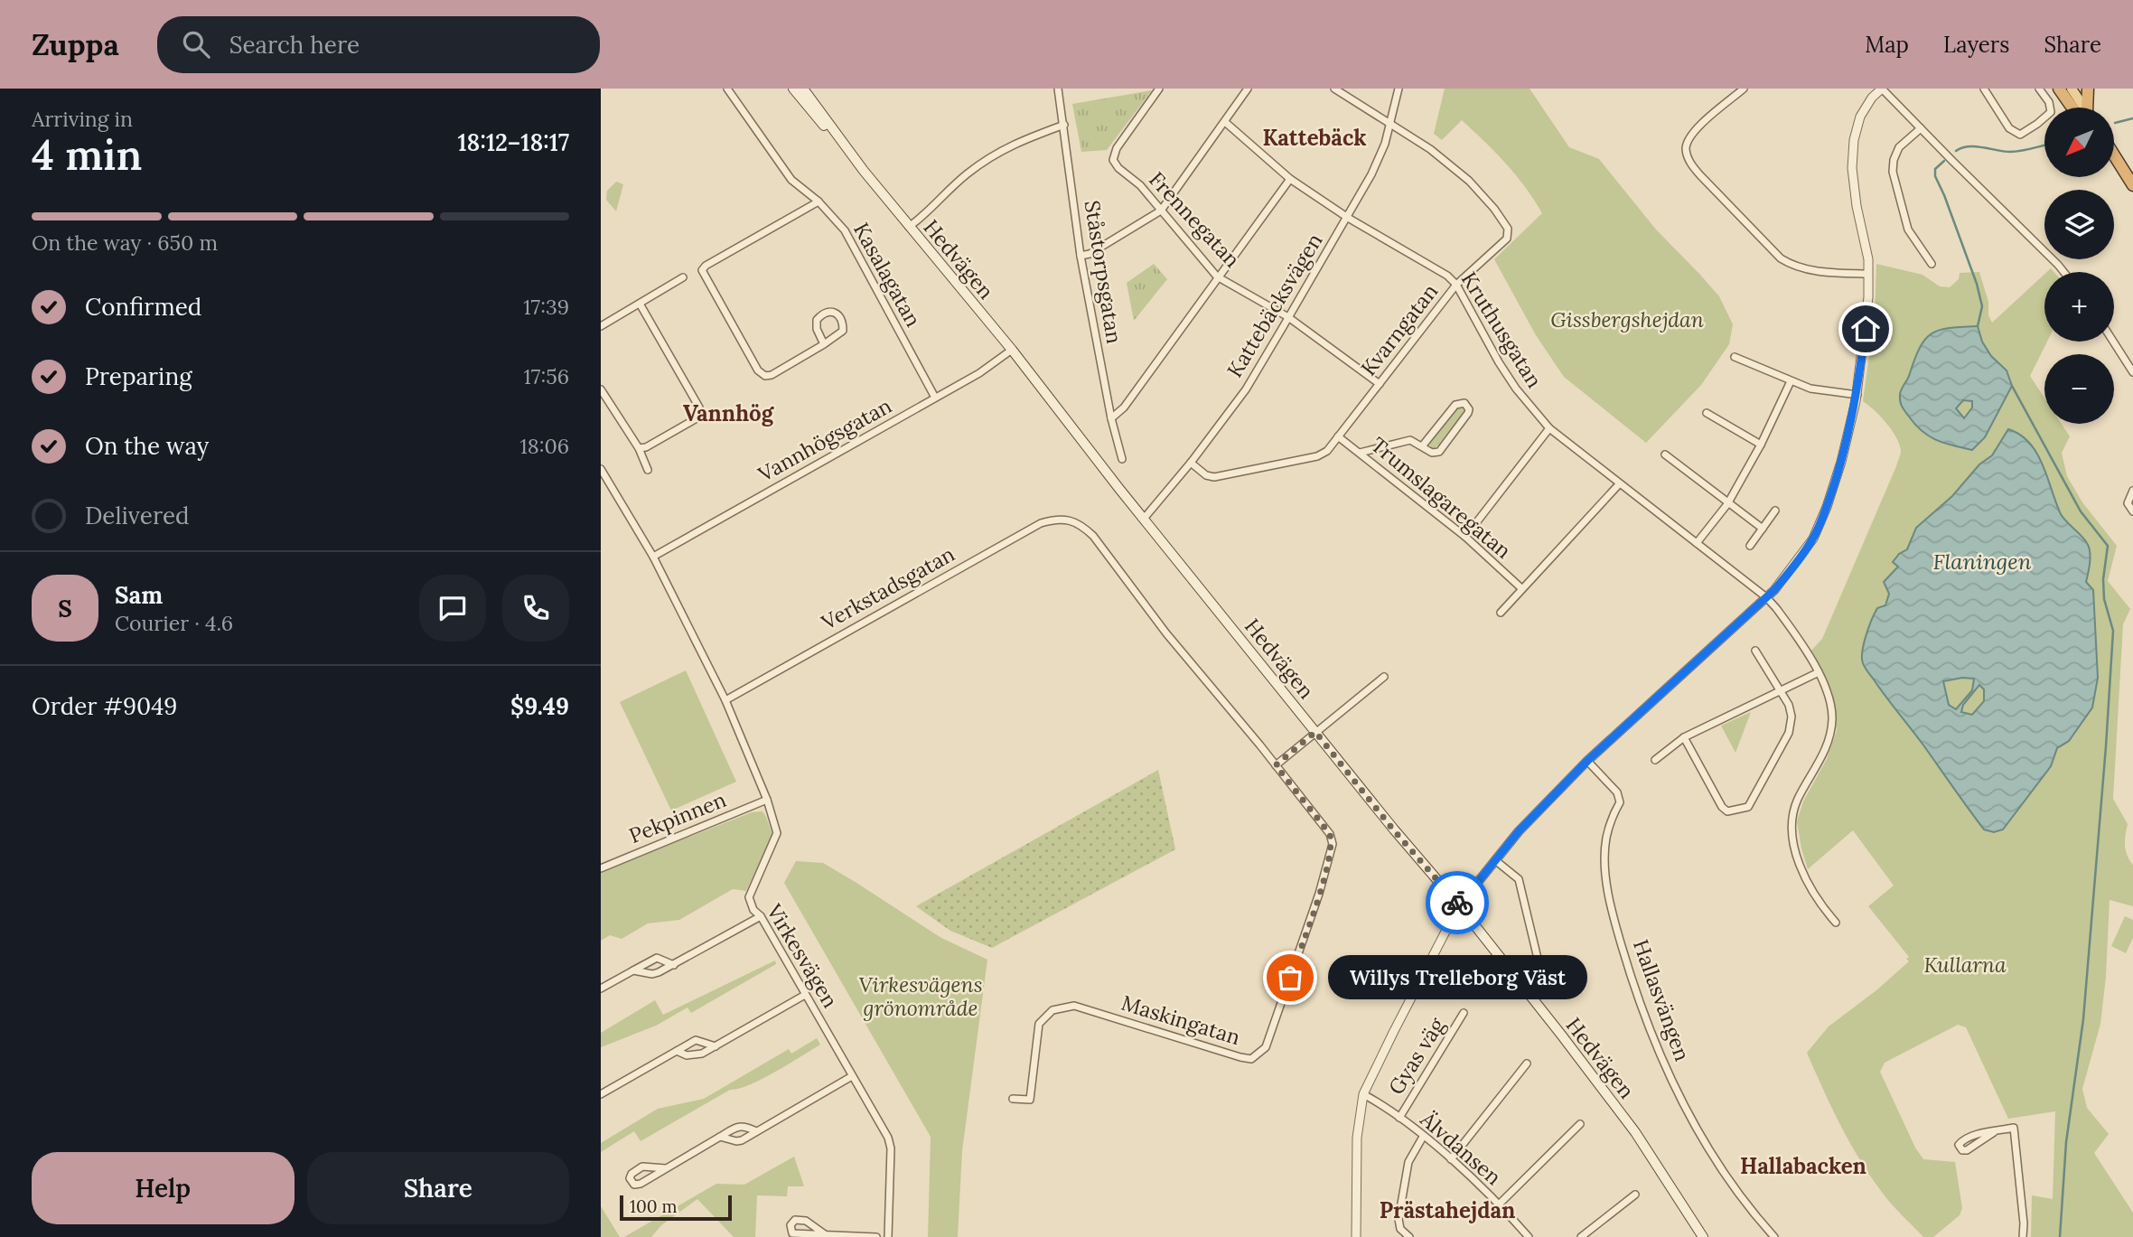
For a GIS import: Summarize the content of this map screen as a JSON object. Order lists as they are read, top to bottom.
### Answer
{
  "streets": {
    "main road": ["Hedvägen"],
    "street": [
      "Frennegatan",
      "Ståstorpsgatan",
      "Kasalagatan",
      "Kattebäcksvägen",
      "Kvarngatan",
      "Kruthusgatan",
      "Vannhögsgatan",
      "Trumslagaregatan",
      "Verkstadsgatan",
      "Pekpinnen",
      "Virkesvägen",
      "Hallasvängen",
      "Maskingatan",
      "Gyas väg",
      "Älvdansen"
    ]
  },
  "crossings": [
    ["Frennegatan", "Kattebäcksvägen"],
    ["Frennegatan", "Kvarngatan"],
    ["Hedvägen", "Kattebäcksvägen"],
    ["Hedvägen", "Vannhögsgatan"],
    ["Kasalagatan", "Vannhögsgatan"],
    ["Kattebäcksvägen", "Kvarngatan"],
    ["Kattebäcksvägen", "Kruthusgatan"],
    ["Kvarngatan", "Kruthusgatan"],
    ["Kvarngatan", "Trumslagaregatan"],
    ["Vannhögsgatan", "Virkesvägen"],
    ["Verkstadsgatan", "Virkesvägen"],
    ["Verkstadsgatan", "Maskingatan"],
    ["Pekpinnen", "Virkesvägen"],
    ["Gyas väg", "Älvdansen"]
  ],
  "districts": [
    "Kattebäck",
    "Vannhög",
    "Hallabacken",
    "Prästahejdan"
  ],
  "water": ["Flaningen"],
  "parks": ["Gissbergshejdan", "Kullarna", "Virkesvägens grönområde"],
  "places": ["Willys Trelleborg Väst"],
  "scale_bar": "100 m",
  "north": "bottom left",
  "page": {
    "header": "Zuppa",
    "search": "Search here",
    "nav": ["Map", "Layers", "Share"],
    "heading": ["4 min", "Arriving in", "18:12–18:17"],
    "panel": [
      "Sam",
      "Courier · 4.6",
      "Order #9049",
      "$9.49"
    ],
    "map_buttons": ["+", "−"],
    "bar": "On the way · 650 m",
    "list": [
      ["Confirmed", "17:39"],
      ["Preparing", "17:56"],
      ["On the way", "18:06"],
      "Delivered"
    ],
    "round": "S",
    "bubble": "Willys Trelleborg Väst",
    "buttons": ["Help", "Share"],
    "scale": "100 m"
  }
}
